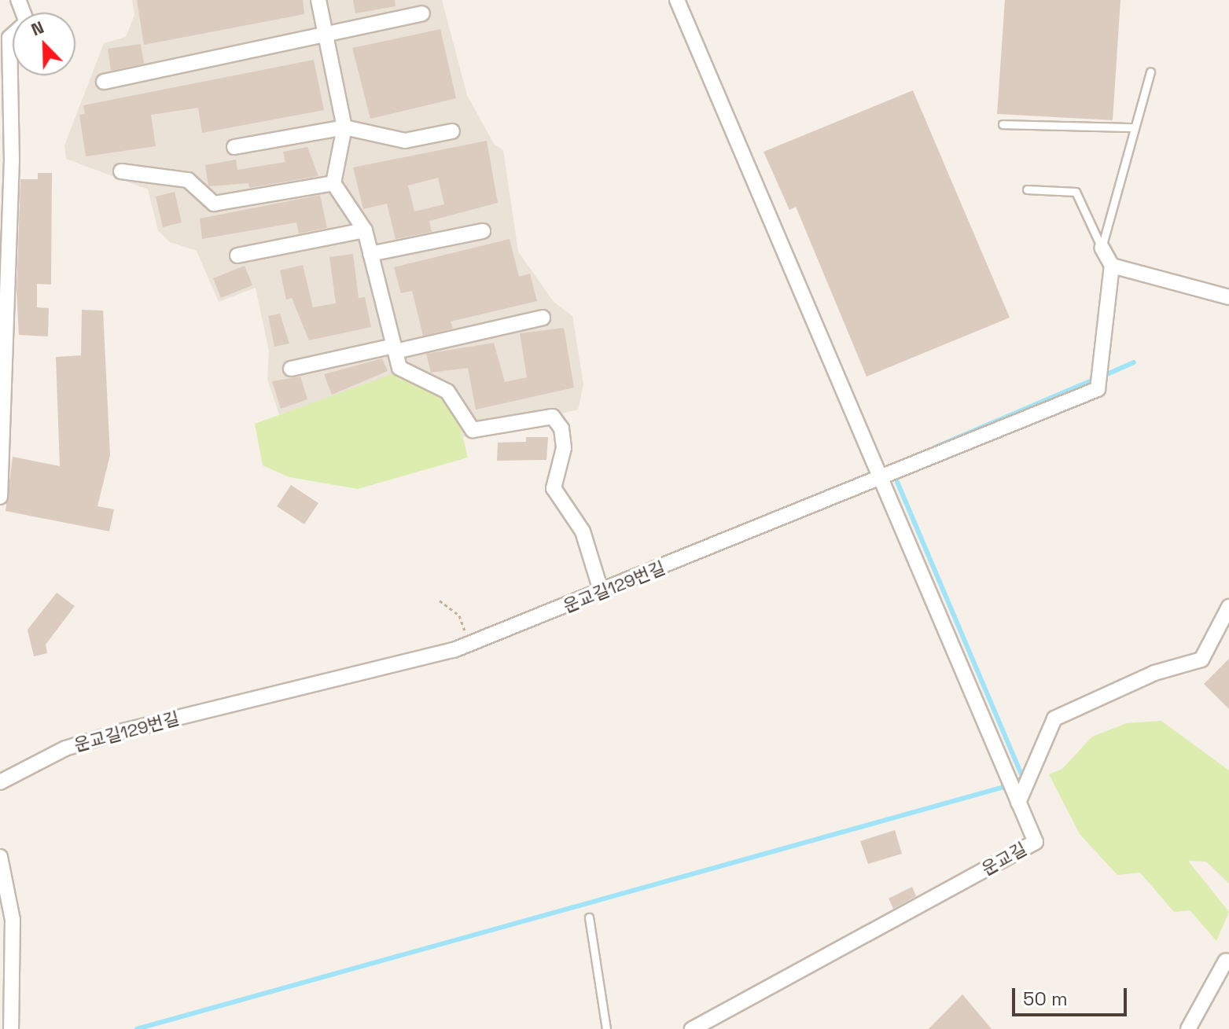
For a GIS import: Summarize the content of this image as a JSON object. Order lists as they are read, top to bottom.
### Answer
{
  "streets": {
    "street": ["운교길129번길", "운교길"]
  },
  "crossings": [
    ["운교길129번길", "운교길"]
  ],
  "scale_bar": "50 m",
  "north": "top left"
}
